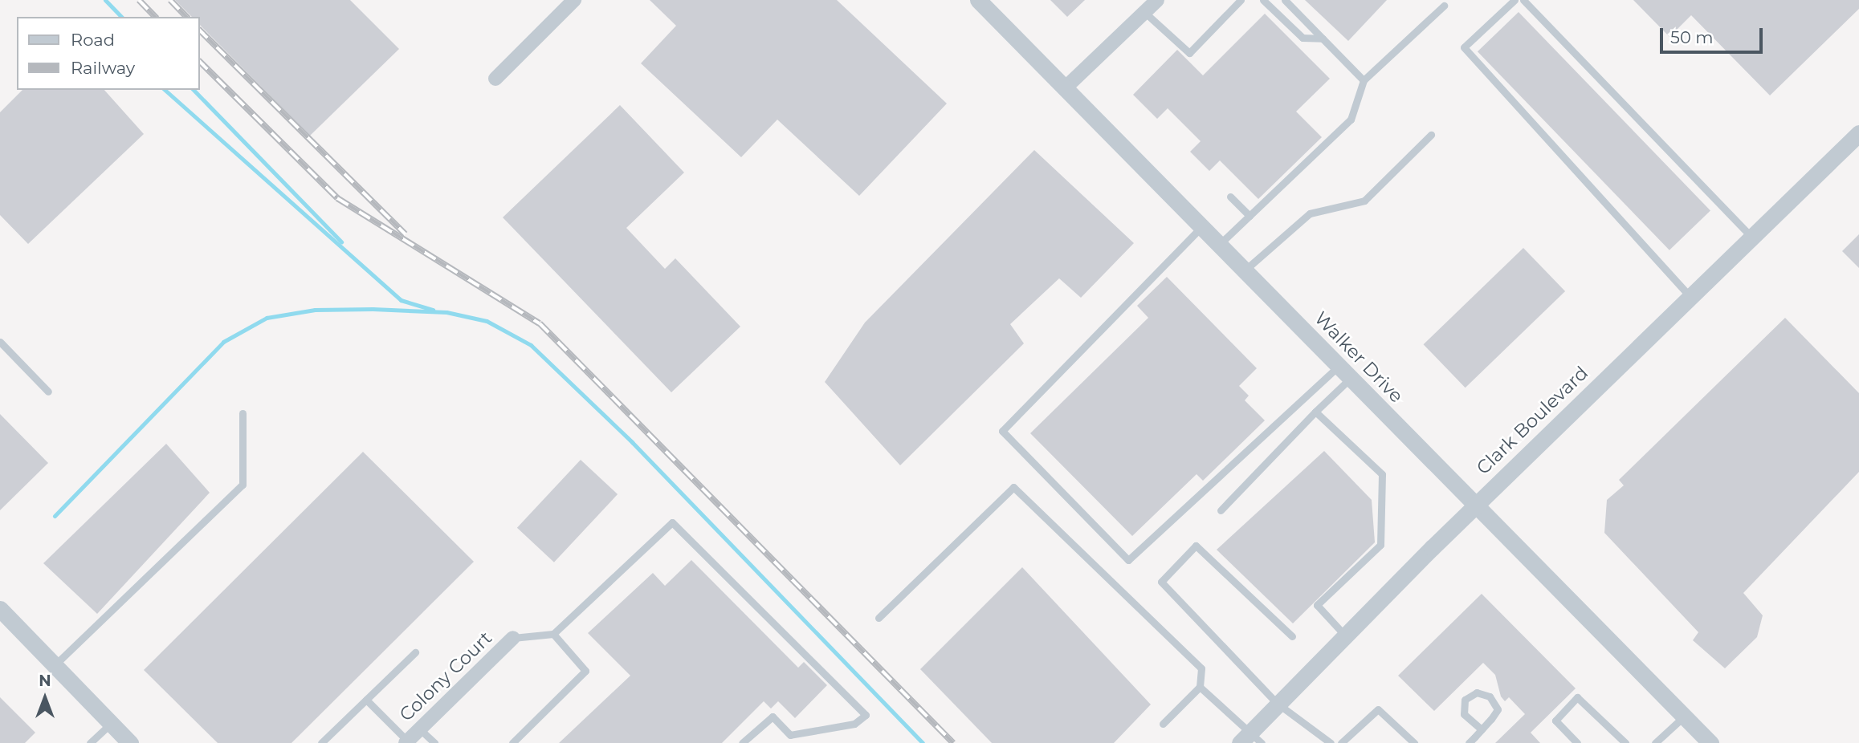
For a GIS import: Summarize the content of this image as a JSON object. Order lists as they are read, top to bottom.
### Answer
{
  "streets": {
    "street": ["Walker Drive", "Clark Boulevard", "Colony Court"]
  },
  "crossings": [
    ["Walker Drive", "Clark Boulevard"]
  ],
  "legend": ["Road", "Railway"],
  "scale_bar": "50 m",
  "north": "top"
}
